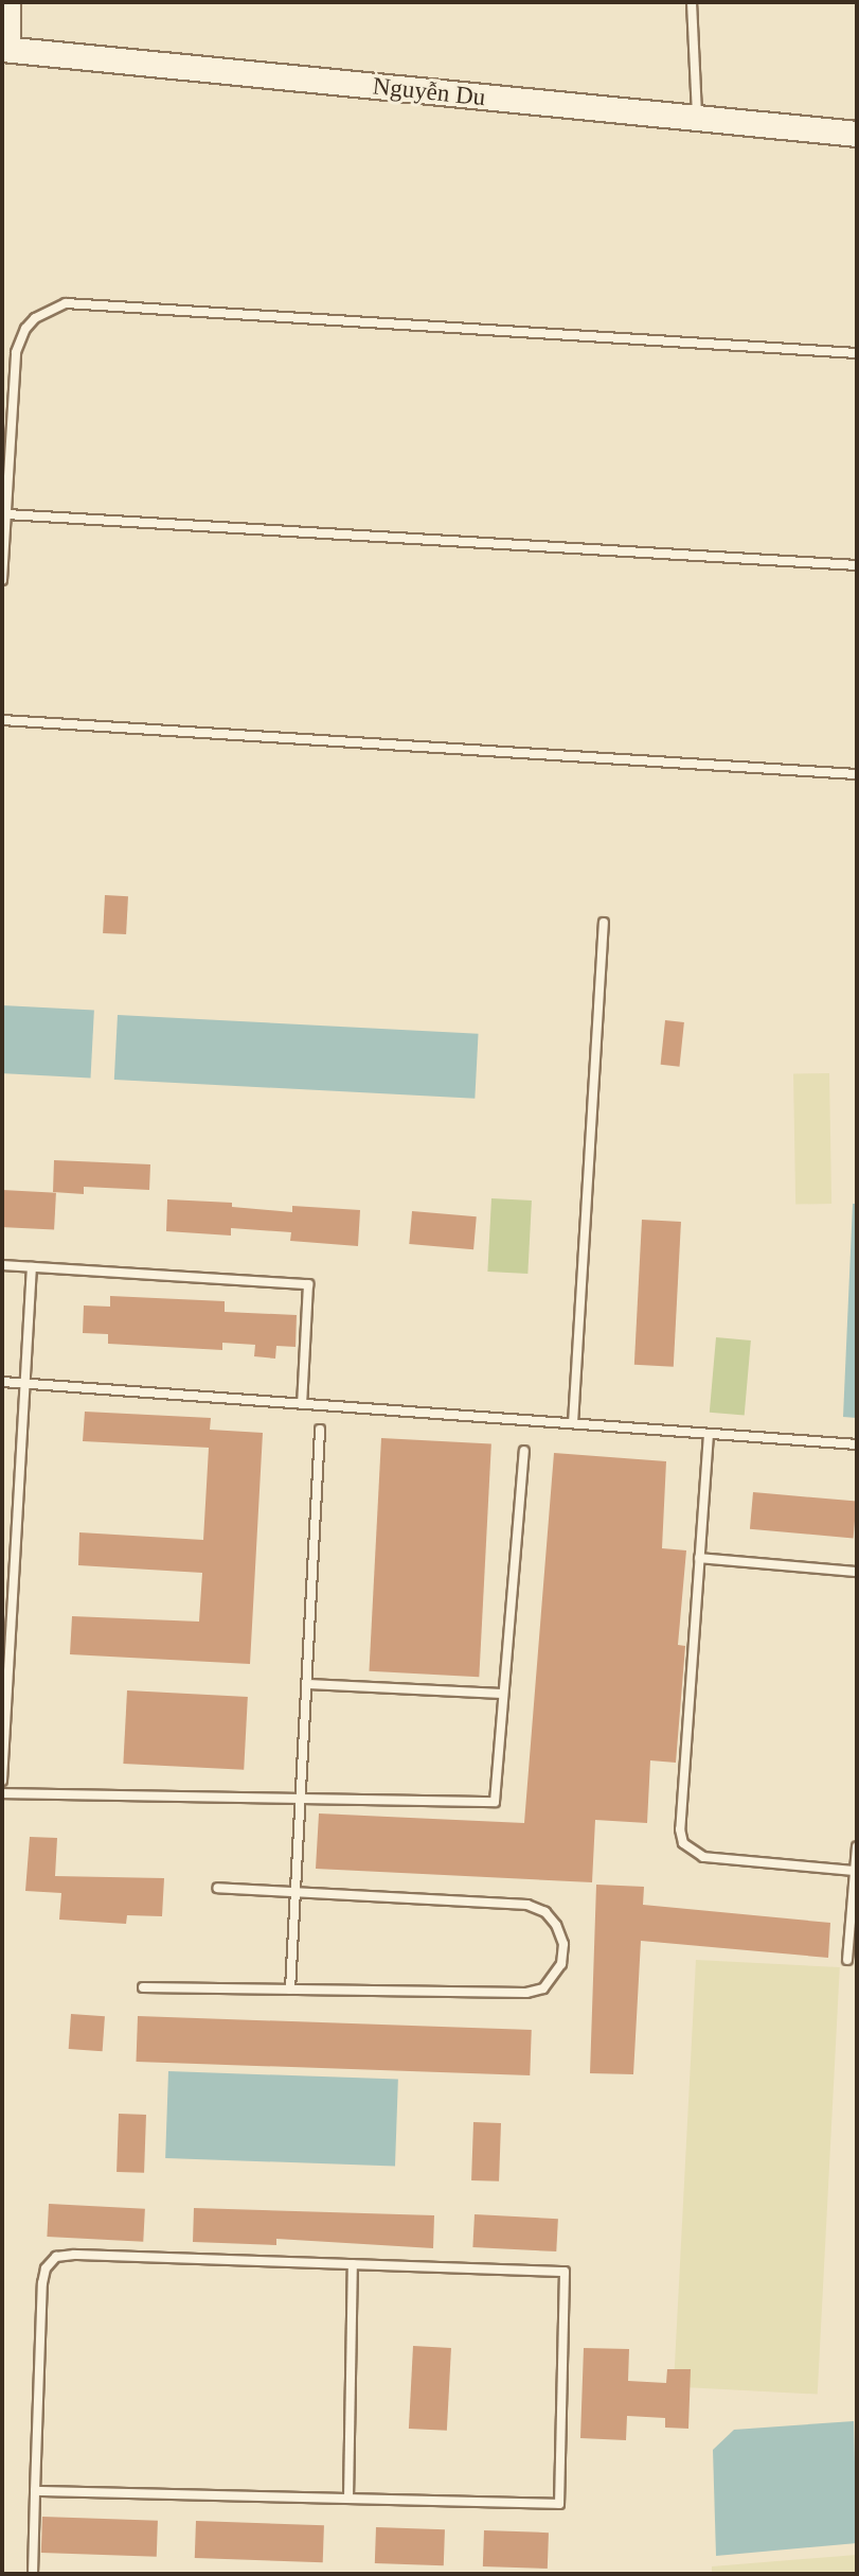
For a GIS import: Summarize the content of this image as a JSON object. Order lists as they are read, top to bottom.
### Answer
{
  "streets": {
    "main road": ["Nguyễn Du"]
  }
}
